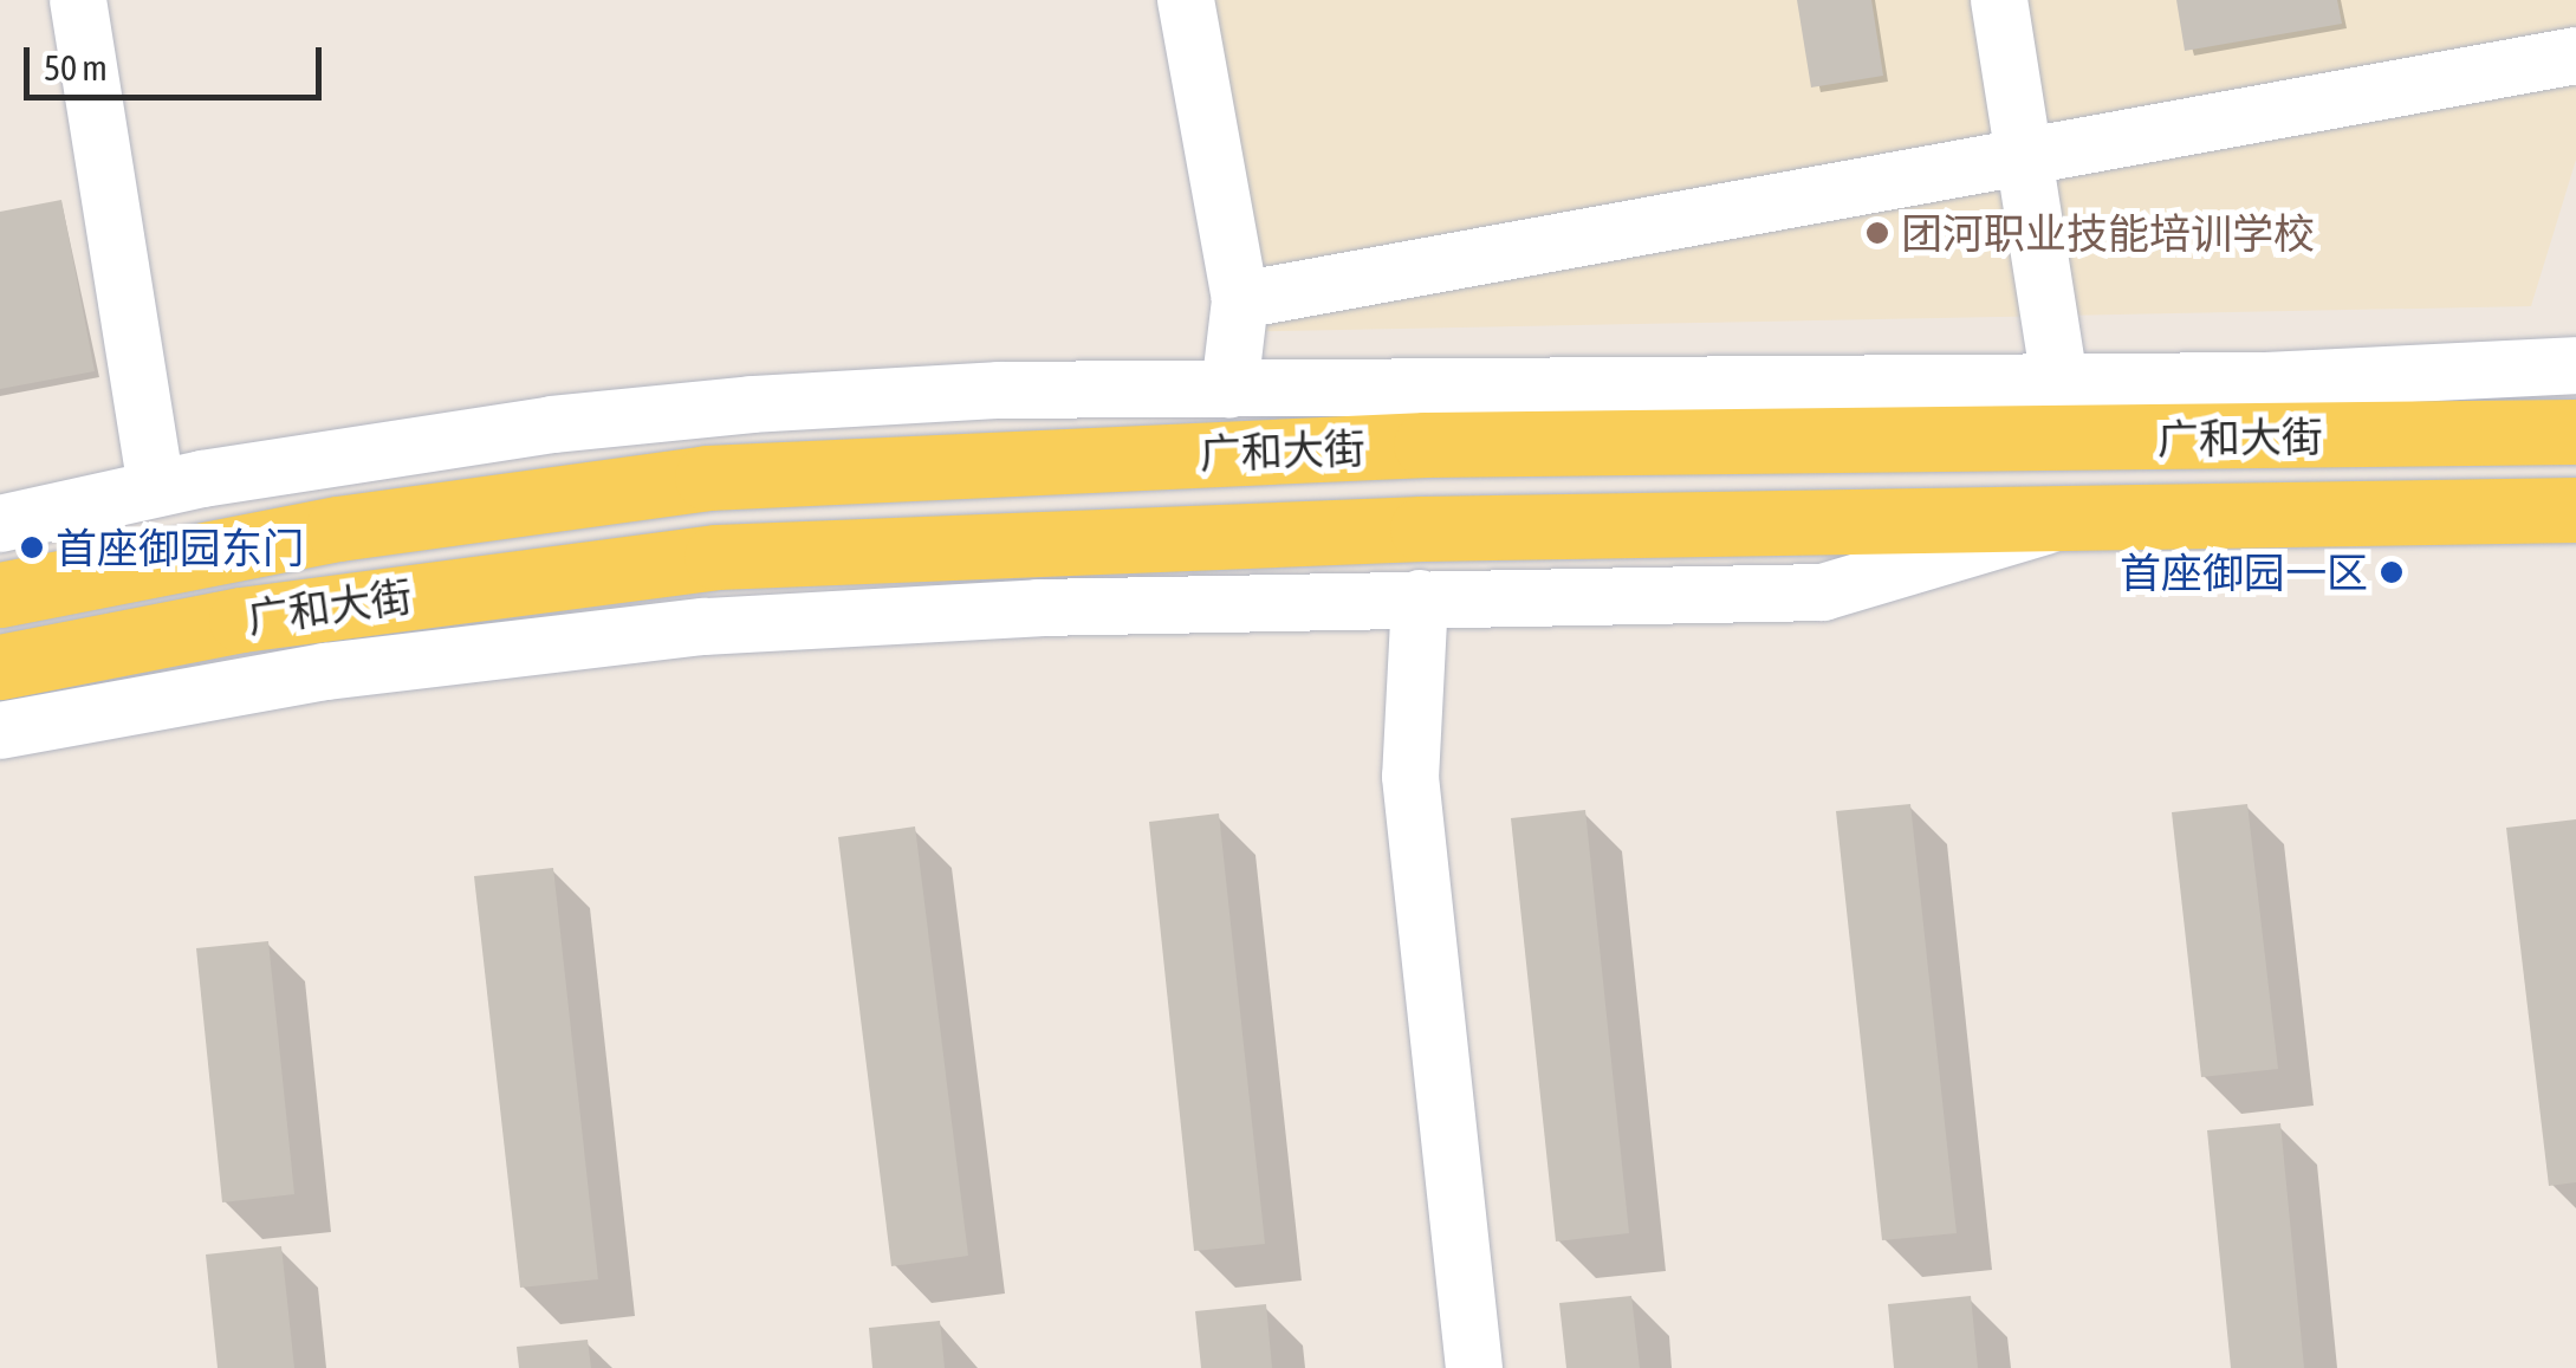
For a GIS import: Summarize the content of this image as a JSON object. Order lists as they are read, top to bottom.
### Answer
{
  "streets": {
    "main road": ["广和大街"]
  },
  "places": ["团河职业技能培训学校", "首座御园东门", "首座御园一区"],
  "scale_bar": "50 m"
}
